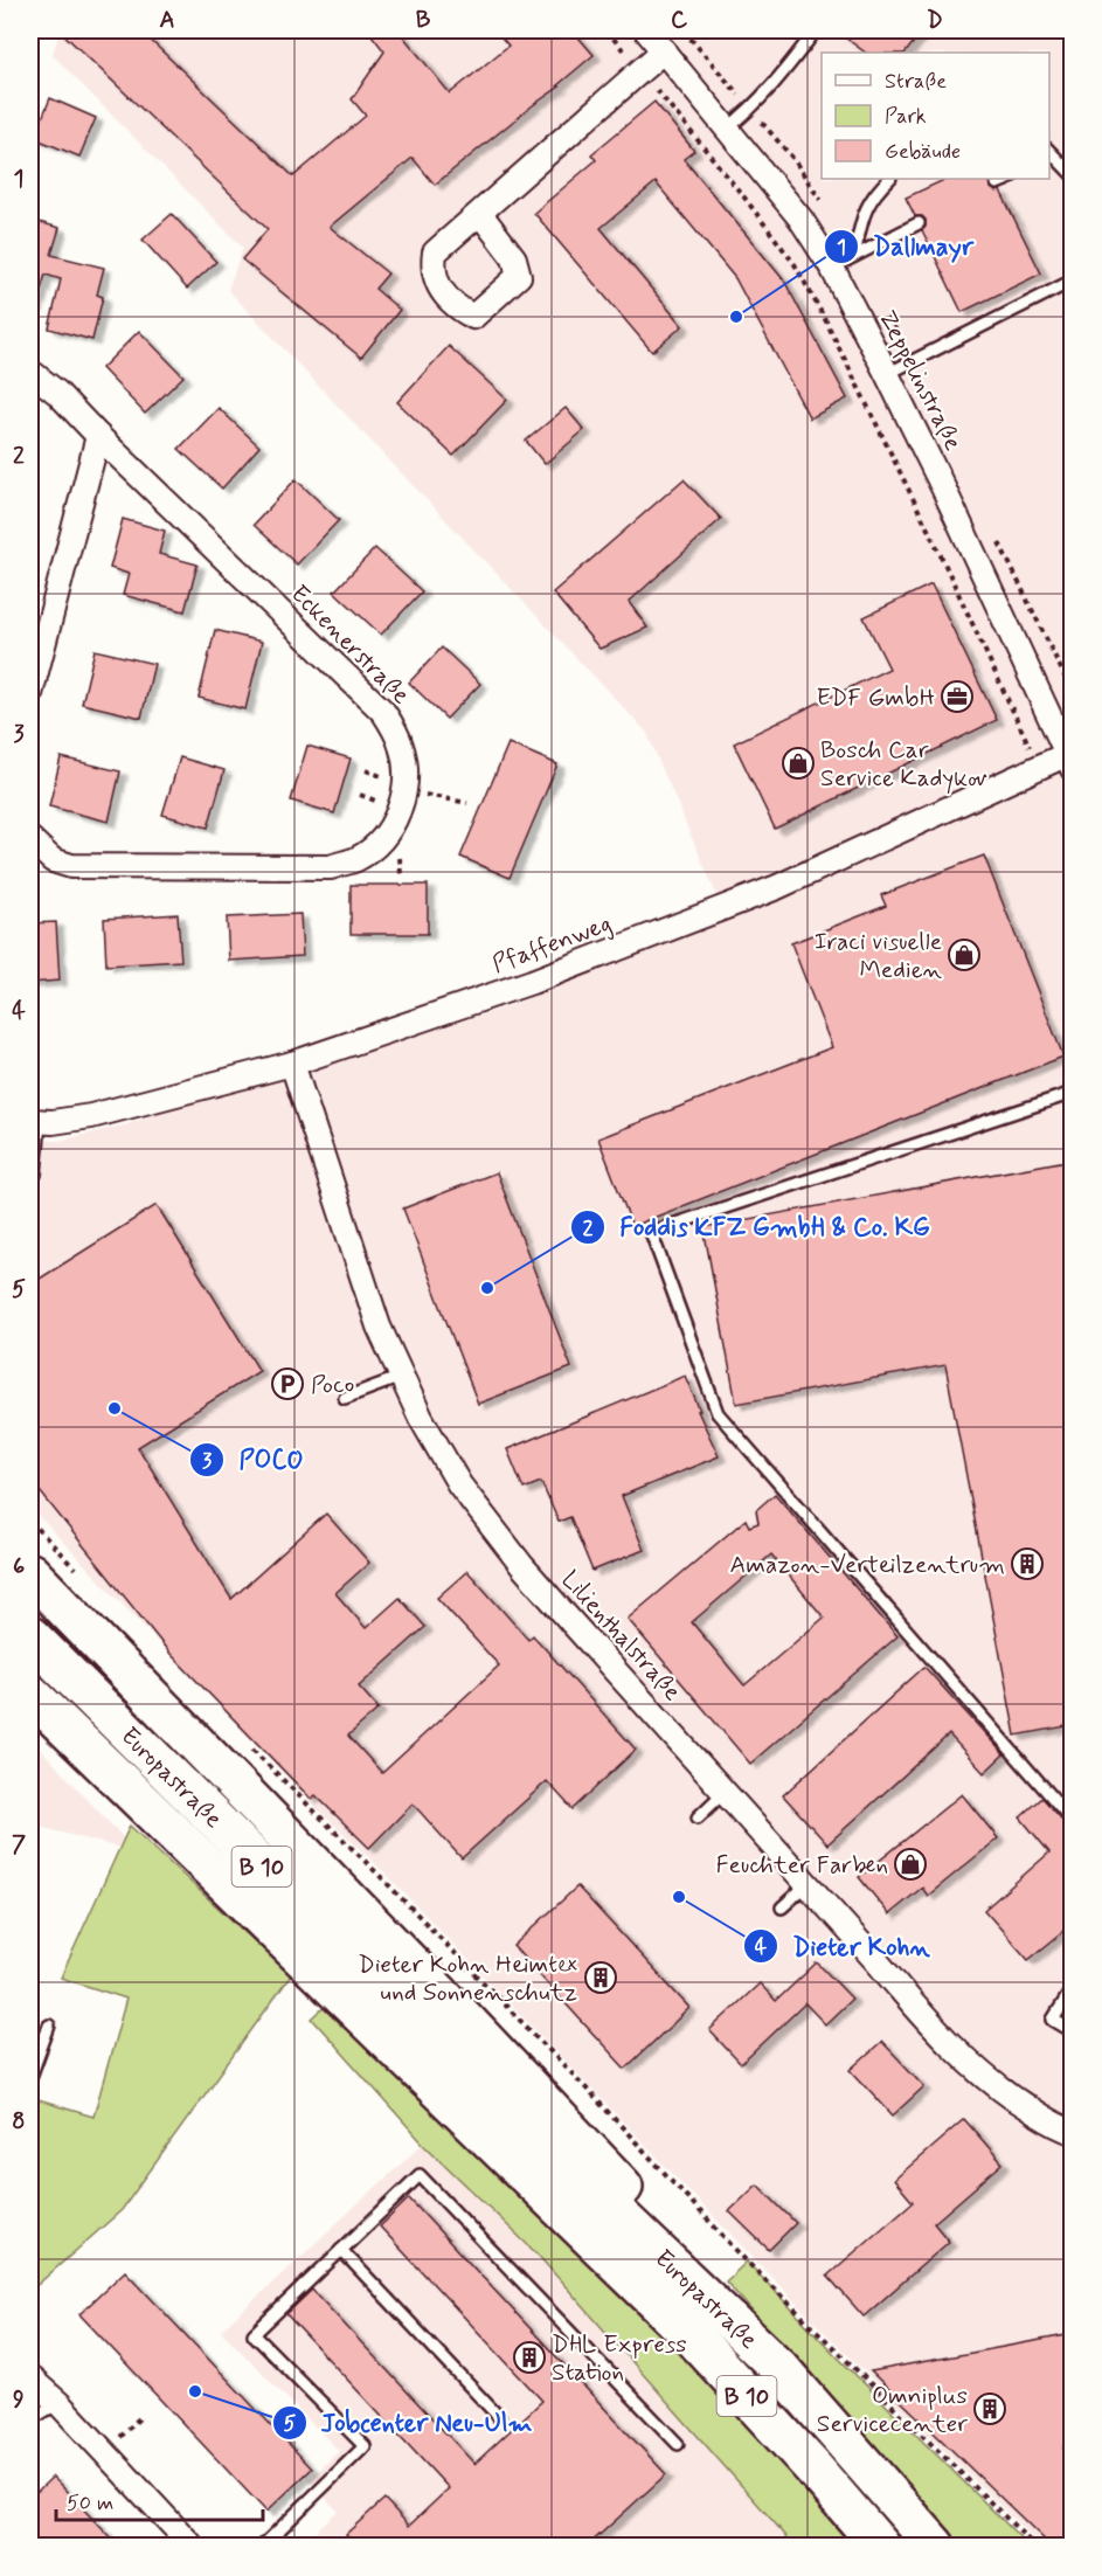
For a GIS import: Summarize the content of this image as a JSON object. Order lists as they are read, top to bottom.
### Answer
{
  "streets": {
    "highway": ["Europastraße", "B 10"],
    "street": [
      "Zeppelinstraße",
      "Eckenerstraße",
      "Pfaffenweg",
      "Lilienthalstraße"
    ]
  },
  "crossings": [
    ["Zeppelinstraße", "Pfaffenweg"],
    ["Pfaffenweg", "Lilienthalstraße"]
  ],
  "places": {
    "other": [
      "Dallmayr",
      "Foddis KFZ GmbH & Co. KG",
      "POCO",
      "Dieter Kohn",
      "Jobcenter Neu-Ulm"
    ],
    "office": ["EDF GmbH"],
    "shop": ["Bosch Car Service Kadykov", "Iraci visuelle Medien", "Feuchter Farben"],
    "parking": ["Poco"],
    "building": [
      "Amazon-Verteilzentrum",
      "Dieter Kohn Heimtex und Sonnenschutz",
      "DHL Express Station",
      "Omniplus Servicecenter"
    ]
  },
  "legend": ["Straße", "Park", "Gebäude"],
  "scale_bar": "50 m",
  "grid": {
    "columns": [
      "A",
      "B",
      "C",
      "D"
    ],
    "rows": [
      "1",
      "2",
      "3",
      "4",
      "5",
      "6",
      "7",
      "8",
      "9"
    ]
  }
}
